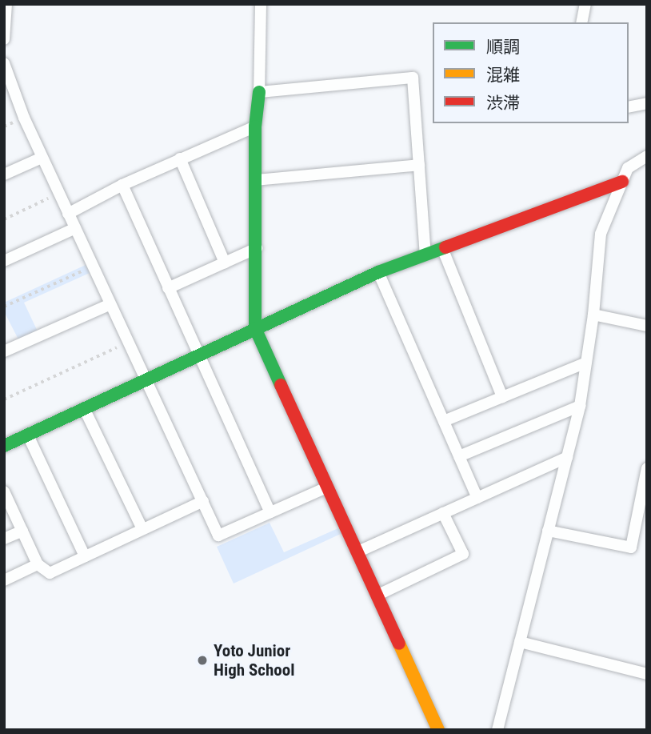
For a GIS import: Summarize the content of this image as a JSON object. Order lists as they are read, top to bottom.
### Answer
{
  "places": ["Yoto Junior High School"],
  "legend": ["順調", "混雑", "渋滞"]
}
